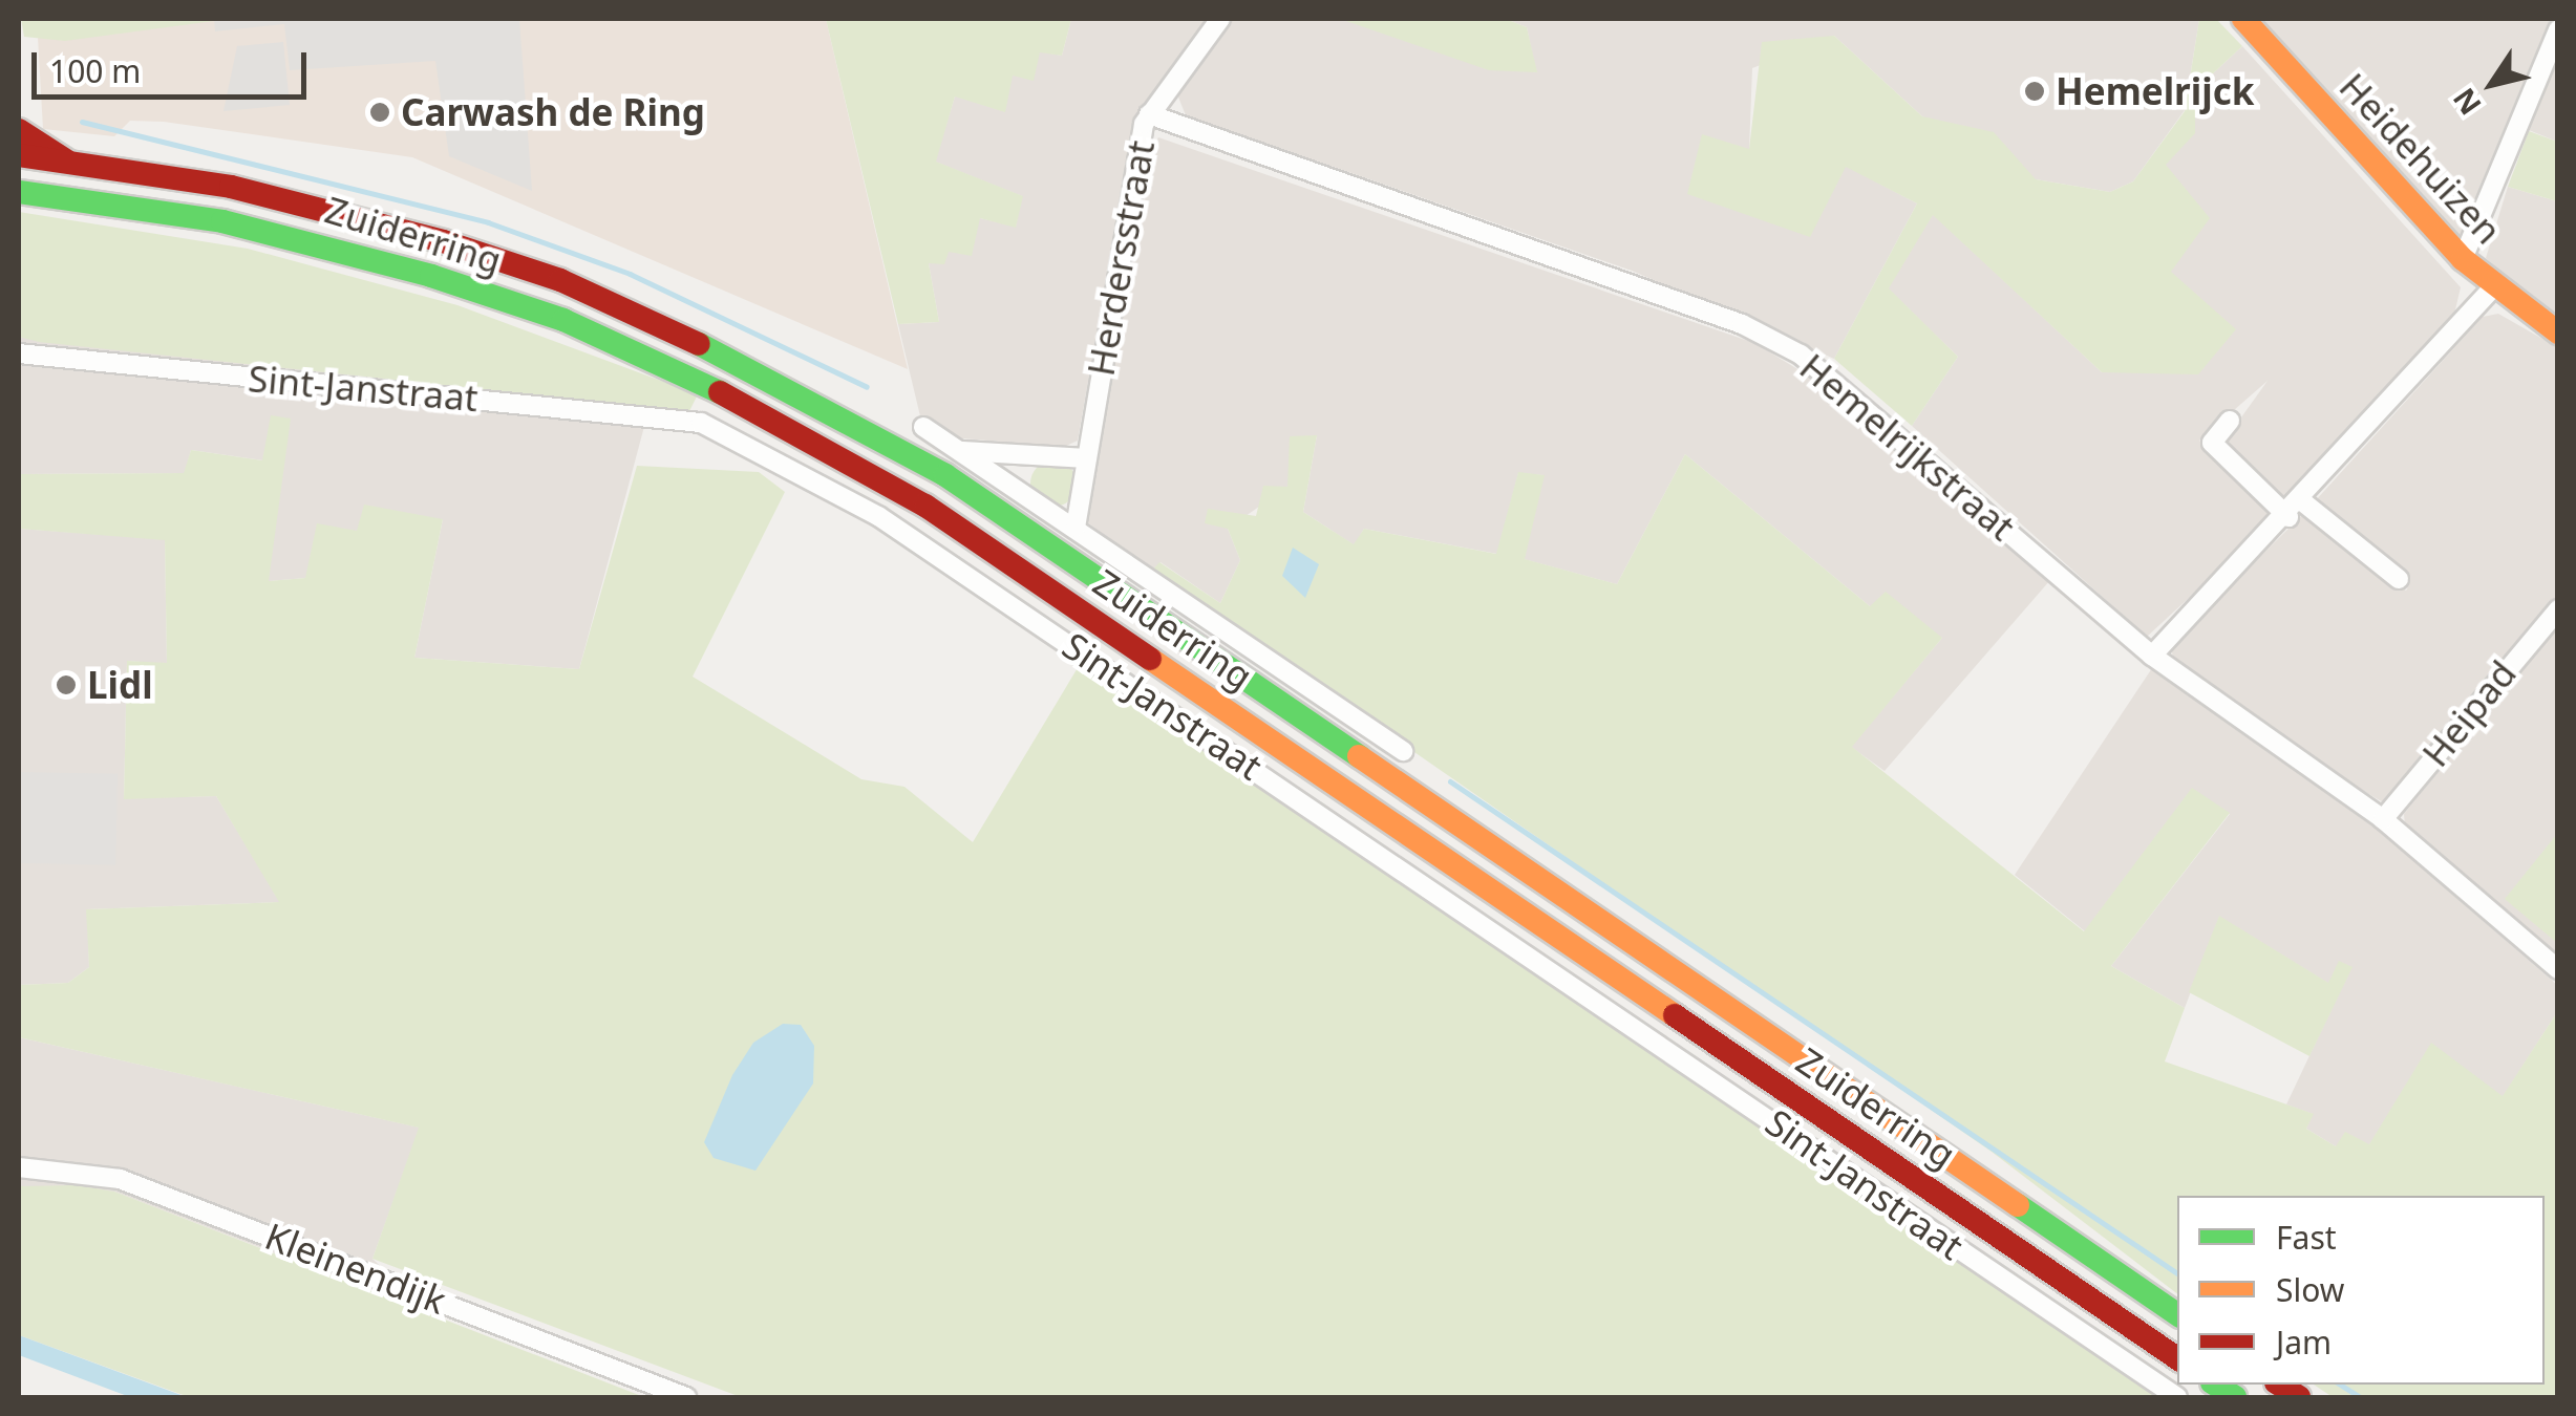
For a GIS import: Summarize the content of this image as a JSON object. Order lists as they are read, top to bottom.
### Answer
{
  "streets": {
    "main road": ["Heidehuizen", "Zuiderring"],
    "street": [
      "Herdersstraat",
      "Sint-Janstraat",
      "Hemelrijkstraat",
      "Heipad",
      "Kleinendijk"
    ]
  },
  "crossings": [
    ["Herdersstraat", "Hemelrijkstraat"],
    ["Hemelrijkstraat", "Heipad"]
  ],
  "places": ["Hemelrijck", "Carwash de Ring", "Lidl"],
  "legend": ["Fast", "Slow", "Jam"],
  "scale_bar": "100 m",
  "north": "bottom left"
}
